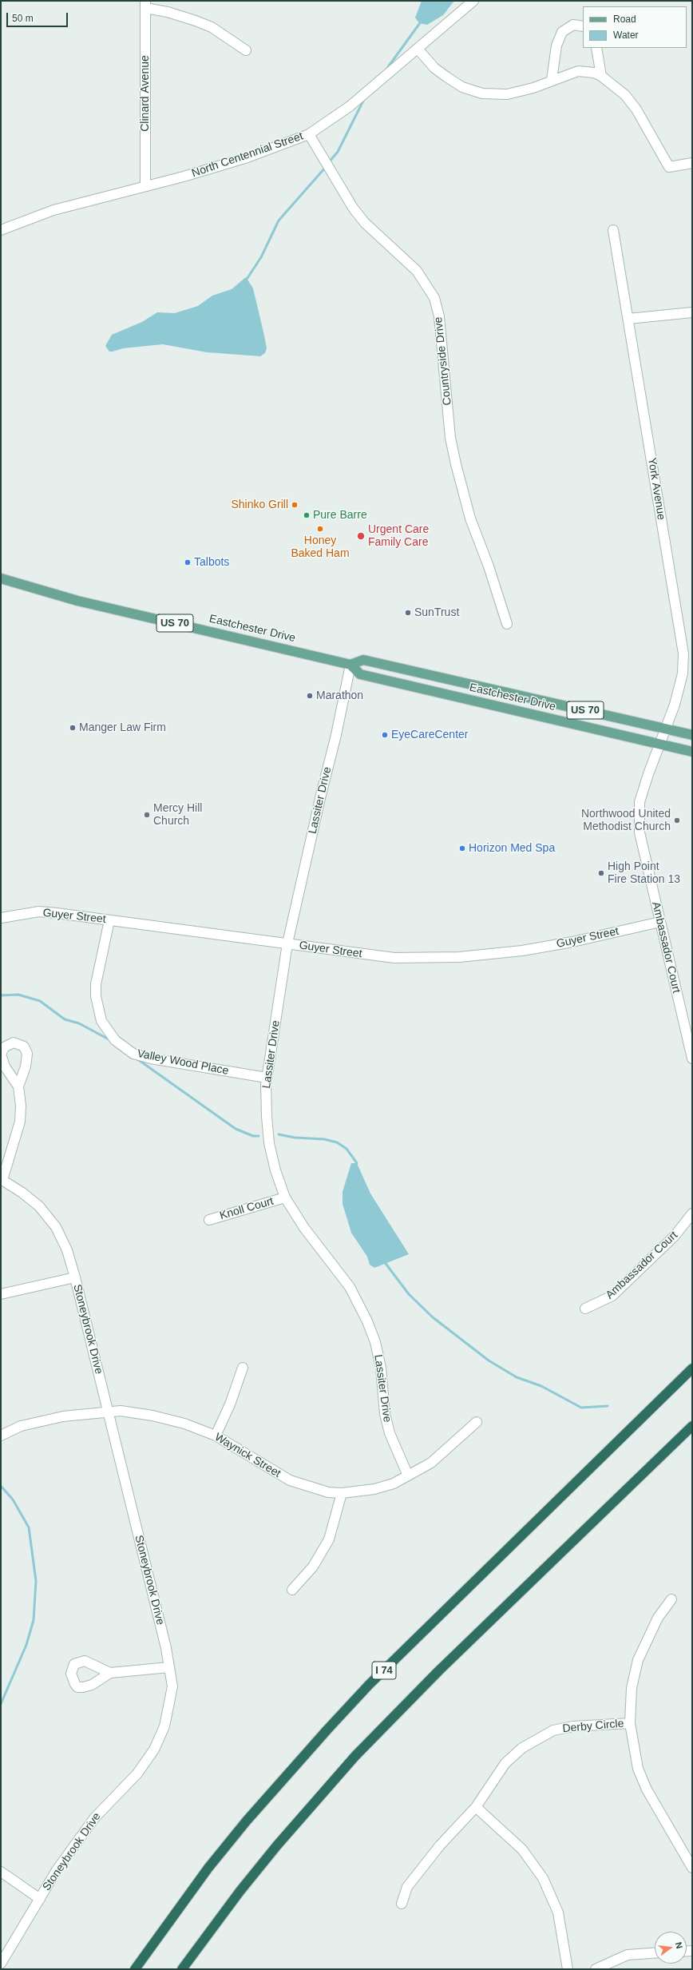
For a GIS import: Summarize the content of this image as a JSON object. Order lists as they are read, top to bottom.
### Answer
{
  "streets": {
    "highway": ["I 74"],
    "main road": ["US 70", "Eastchester Drive"],
    "street": [
      "Clinard Avenue",
      "North Centennial Street",
      "Countryside Drive",
      "York Avenue",
      "Lassiter Drive",
      "Guyer Street",
      "Ambassador Court",
      "Valley Wood Place",
      "Knoll Court",
      "Stoneybrook Drive",
      "Waynick Street",
      "Derby Circle"
    ]
  },
  "crossings": [
    ["Clinard Avenue", "North Centennial Street"],
    ["North Centennial Street", "Countryside Drive"],
    ["York Avenue", "Eastchester Drive"],
    ["York Avenue", "Ambassador Court"],
    ["Eastchester Drive", "Lassiter Drive"],
    ["Eastchester Drive", "Ambassador Court"],
    ["Lassiter Drive", "Guyer Street"],
    ["Lassiter Drive", "Valley Wood Place"],
    ["Lassiter Drive", "Knoll Court"],
    ["Lassiter Drive", "Waynick Street"],
    ["Guyer Street", "Ambassador Court"],
    ["Guyer Street", "Valley Wood Place"],
    ["Stoneybrook Drive", "Waynick Street"]
  ],
  "places": [
    "Shinko Grill",
    "Pure Barre",
    "Honey Baked Ham",
    "Urgent Care Family Care",
    "Talbots",
    "SunTrust",
    "Marathon",
    "Manger Law Firm",
    "EyeCareCenter",
    "Mercy Hill Church",
    "Northwood United Methodist Church",
    "Horizon Med Spa",
    "High Point Fire Station 13"
  ],
  "legend": ["Road", "Water"],
  "scale_bar": "50 m",
  "north": "right"
}
